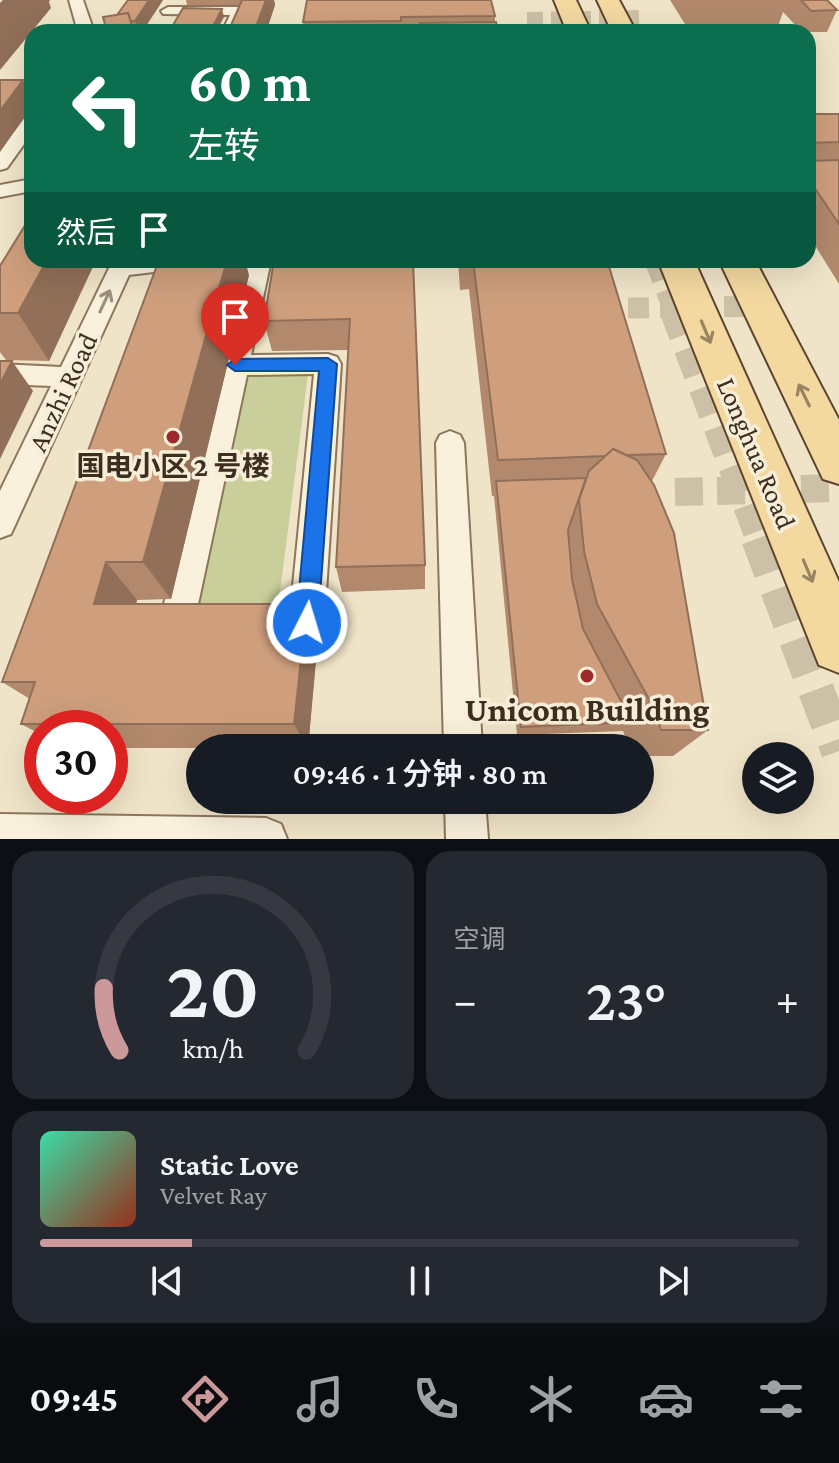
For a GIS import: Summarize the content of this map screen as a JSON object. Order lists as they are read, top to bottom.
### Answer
{
  "streets": {
    "main road": ["Longhua Road"],
    "street": ["Anzhi Road"]
  },
  "places": ["国电小区 2 号楼", "Unicom Building"],
  "page": {
    "turn": ["60 m", "左转"],
    "then": "然后",
    "limit": "30",
    "trip": "09:46 · 1 分钟 · 80 m",
    "tile": "空调",
    "heat": ["−", "23°", "+"],
    "song": ["Static Love", "Velvet Ray"],
    "tabs": "09:45",
    "gauge": ["20", "km/h"]
  }
}
